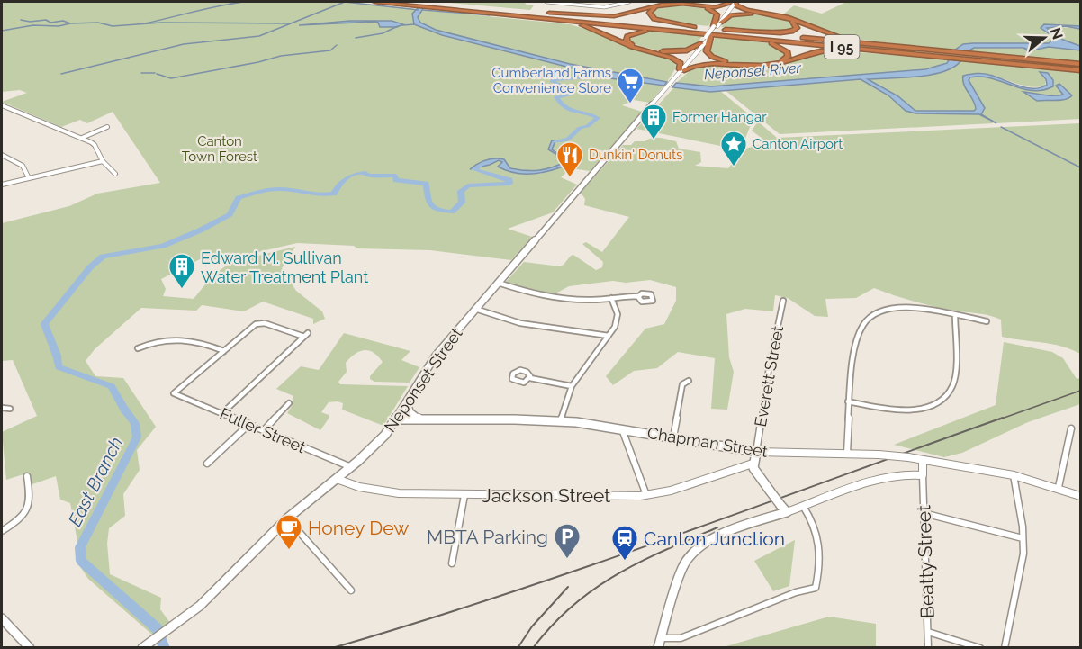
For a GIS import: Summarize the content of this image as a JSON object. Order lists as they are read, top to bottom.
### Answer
{
  "streets": {
    "highway": ["I 95"],
    "main road": ["Neponset Street", "Chapman Street"],
    "street": [
      "Everett Street",
      "Fuller Street",
      "Jackson Street",
      "Beatty Street"
    ]
  },
  "crossings": [
    ["I 95", "Neponset Street"],
    ["Everett Street", "Chapman Street"],
    ["Neponset Street", "Fuller Street"],
    ["Neponset Street", "Chapman Street"],
    ["Neponset Street", "Jackson Street"],
    ["Chapman Street", "Beatty Street"]
  ],
  "water": ["Neponset River", "East Branch"],
  "parks": ["Canton Town Forest"],
  "places": {
    "supermarket": ["Cumberland Farms Convenience Store"],
    "building": ["Former Hangar", "Edward M. Sullivan Water Treatment Plant"],
    "place": ["Canton Airport"],
    "restaurant": ["Dunkin' Donuts"],
    "cafe": ["Honey Dew"],
    "parking": ["MBTA Parking"],
    "station": ["Canton Junction"]
  },
  "north": "right"
}
